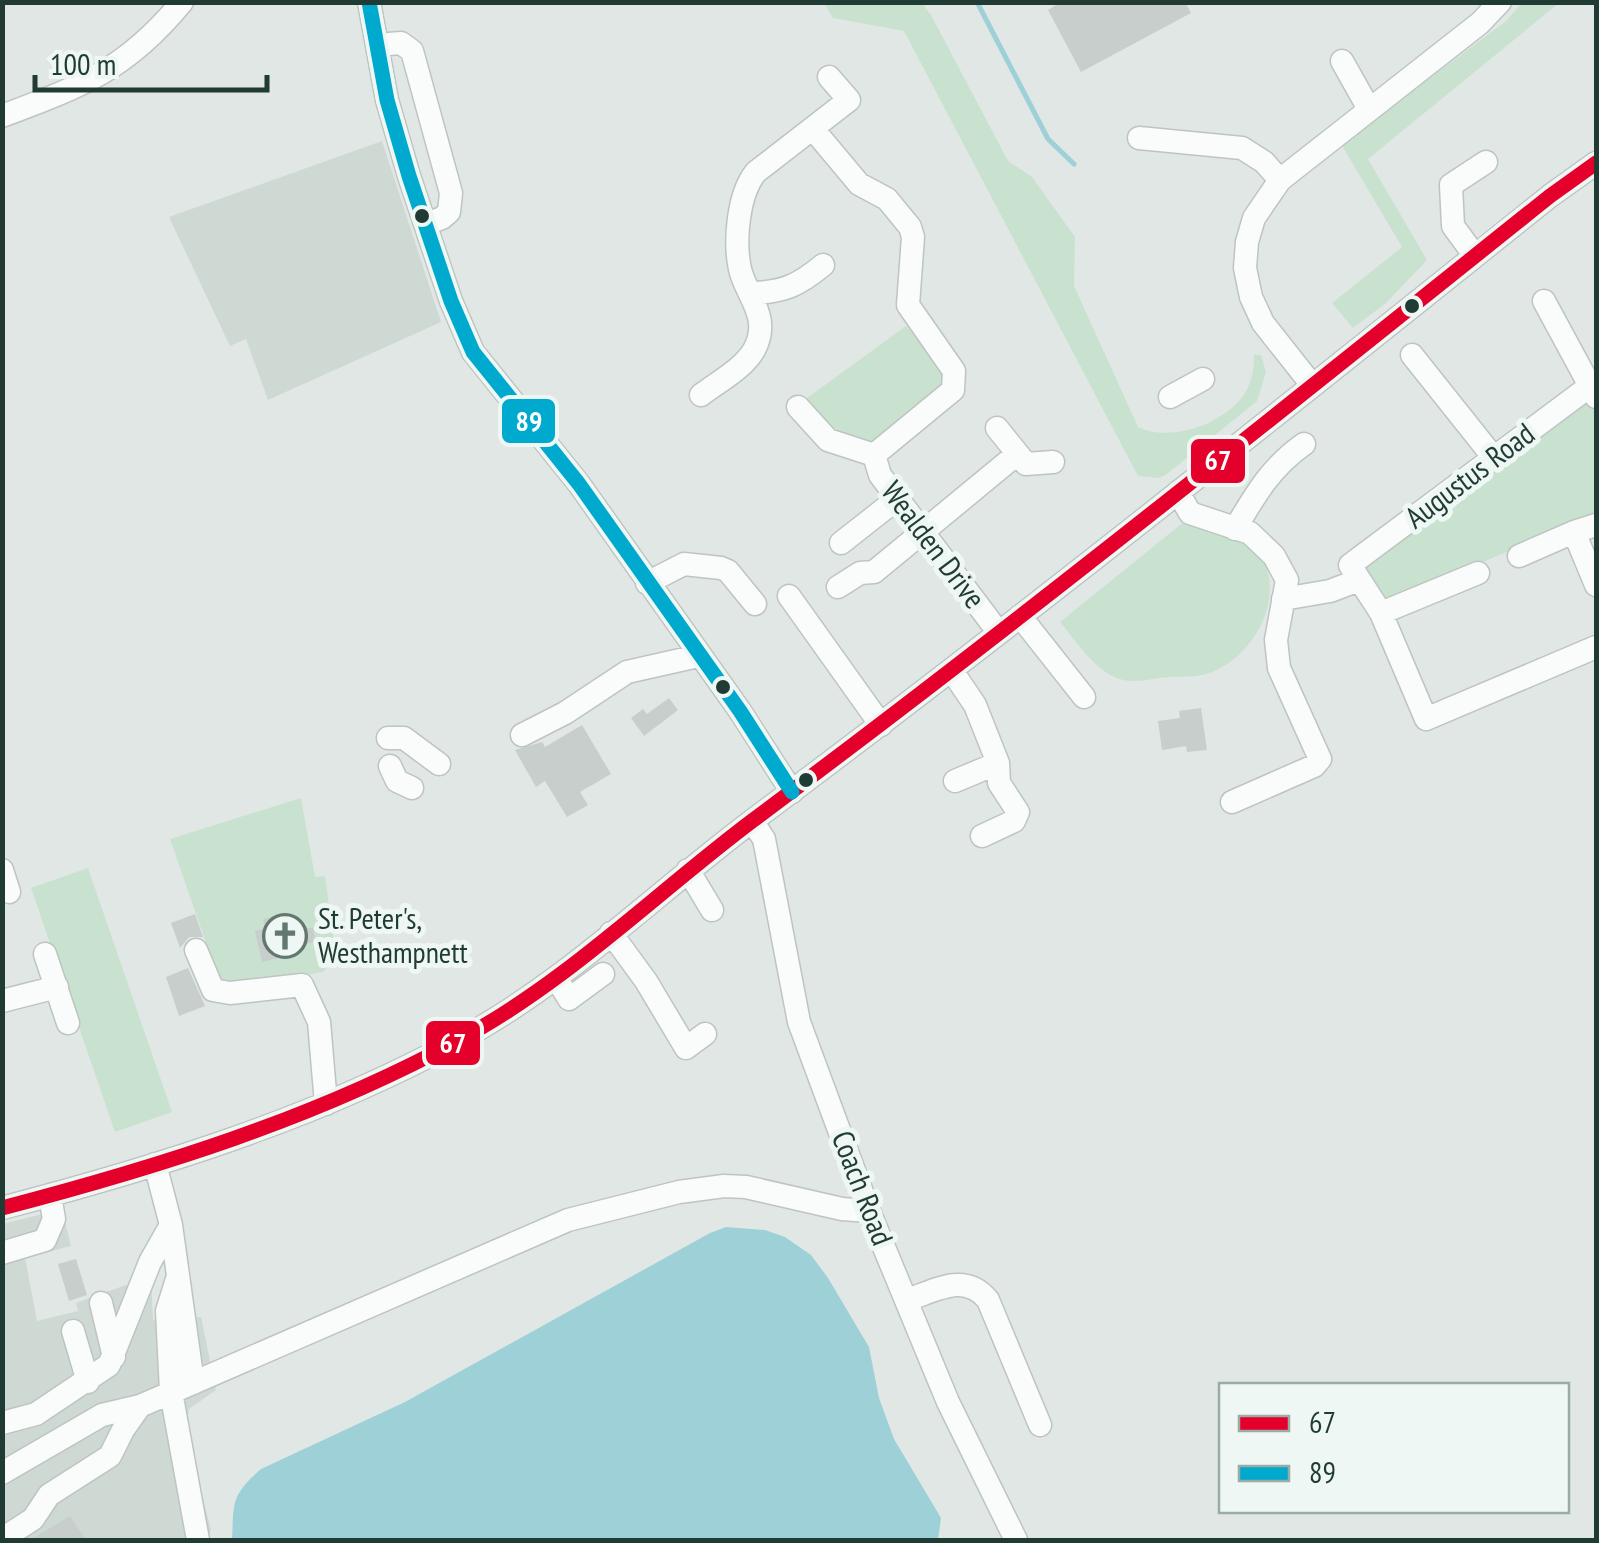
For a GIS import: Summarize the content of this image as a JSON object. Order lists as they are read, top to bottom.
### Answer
{
  "streets": {
    "street": ["Augustus Road", "Wealden Drive", "Coach Road"]
  },
  "places": {
    "church": ["St. Peter's, Westhampnett"]
  },
  "lines": ["transit line 89", "transit line 67"],
  "legend": ["67", "89"],
  "scale_bar": "100 m"
}
